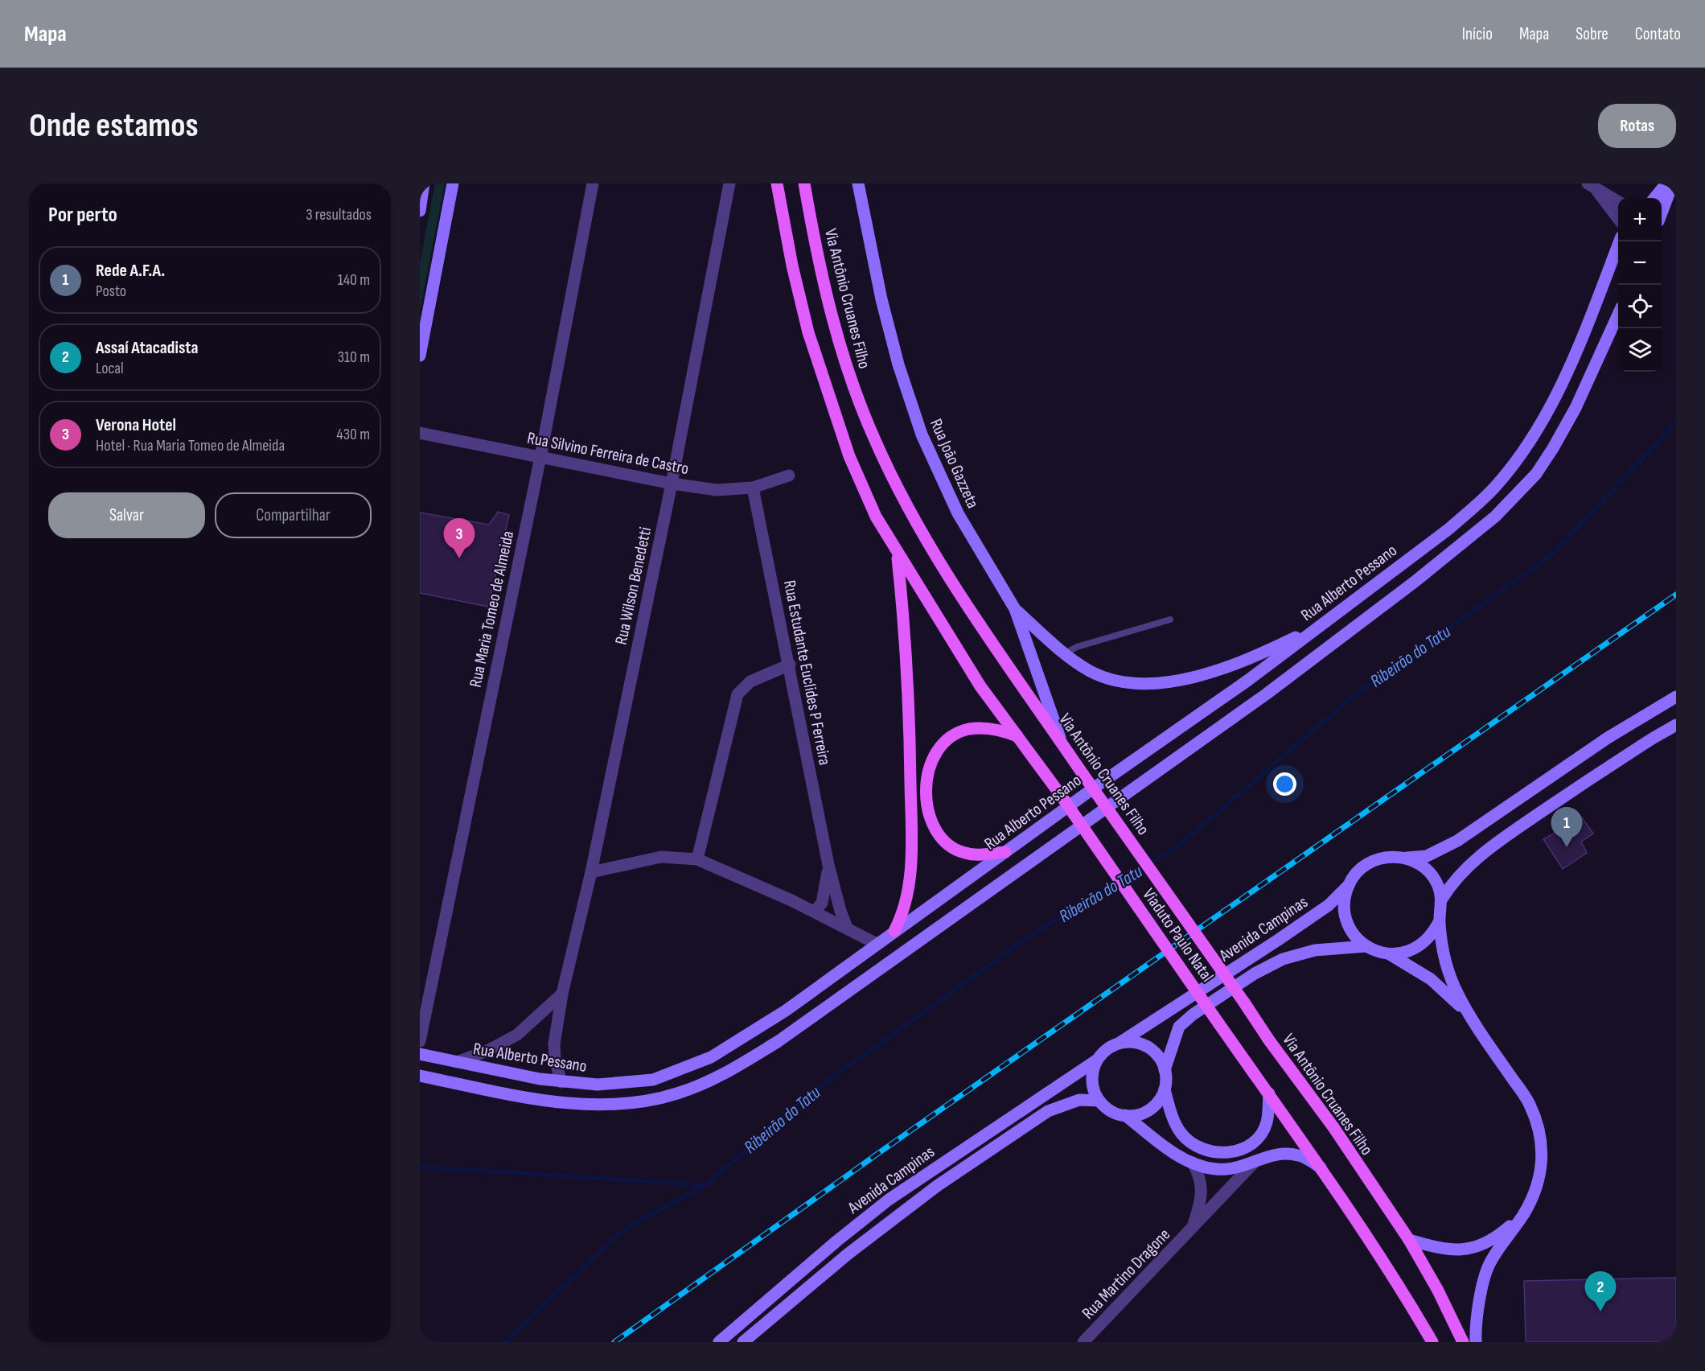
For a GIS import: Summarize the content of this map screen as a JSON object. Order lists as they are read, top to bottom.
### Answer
{
  "streets": {
    "main road": ["Via Antônio Cruanes Filho", "Viaduto Paulo Natal"],
    "street": [
      "Rua Silvino Ferreira de Castro",
      "Rua João Gazzeta",
      "Rua Alberto Pessano",
      "Rua Wilson Benedetti",
      "Rua Maria Tomeo de Almeida",
      "Rua Estudante Euclides P Ferreira",
      "Avenida Campinas",
      "Rua Martino Dragone"
    ]
  },
  "crossings": [
    ["Via Antônio Cruanes Filho", "Rua João Gazzeta"],
    ["Rua Silvino Ferreira de Castro", "Rua Wilson Benedetti"],
    ["Rua Silvino Ferreira de Castro", "Rua Maria Tomeo de Almeida"],
    ["Rua Silvino Ferreira de Castro", "Rua Estudante Euclides P Ferreira"],
    ["Rua Alberto Pessano", "Rua Wilson Benedetti"],
    ["Avenida Campinas", "Rua Martino Dragone"]
  ],
  "water": ["Ribeirão do Tatu"],
  "page": {
    "header": "Mapa",
    "nav": [
      "Início",
      "Mapa",
      "Sobre",
      "Contato"
    ],
    "buttons": [
      "Rotas",
      ["Salvar", "Compartilhar"]
    ],
    "title": "Onde estamos",
    "heading": ["Por perto", "3 resultados"],
    "map_buttons": ["+", "−"],
    "list": [
      {
        "mark": "1",
        "name": "Rede A.F.A.",
        "note": "Posto",
        "value": "140 m"
      },
      {
        "mark": "2",
        "name": "Assaí Atacadista",
        "note": "Local",
        "value": "310 m"
      },
      {
        "mark": "3",
        "name": "Verona Hotel",
        "note": "Hotel · Rua Maria Tomeo de Almeida",
        "value": "430 m"
      }
    ],
    "pins": ["3", "1", "2"]
  }
}
